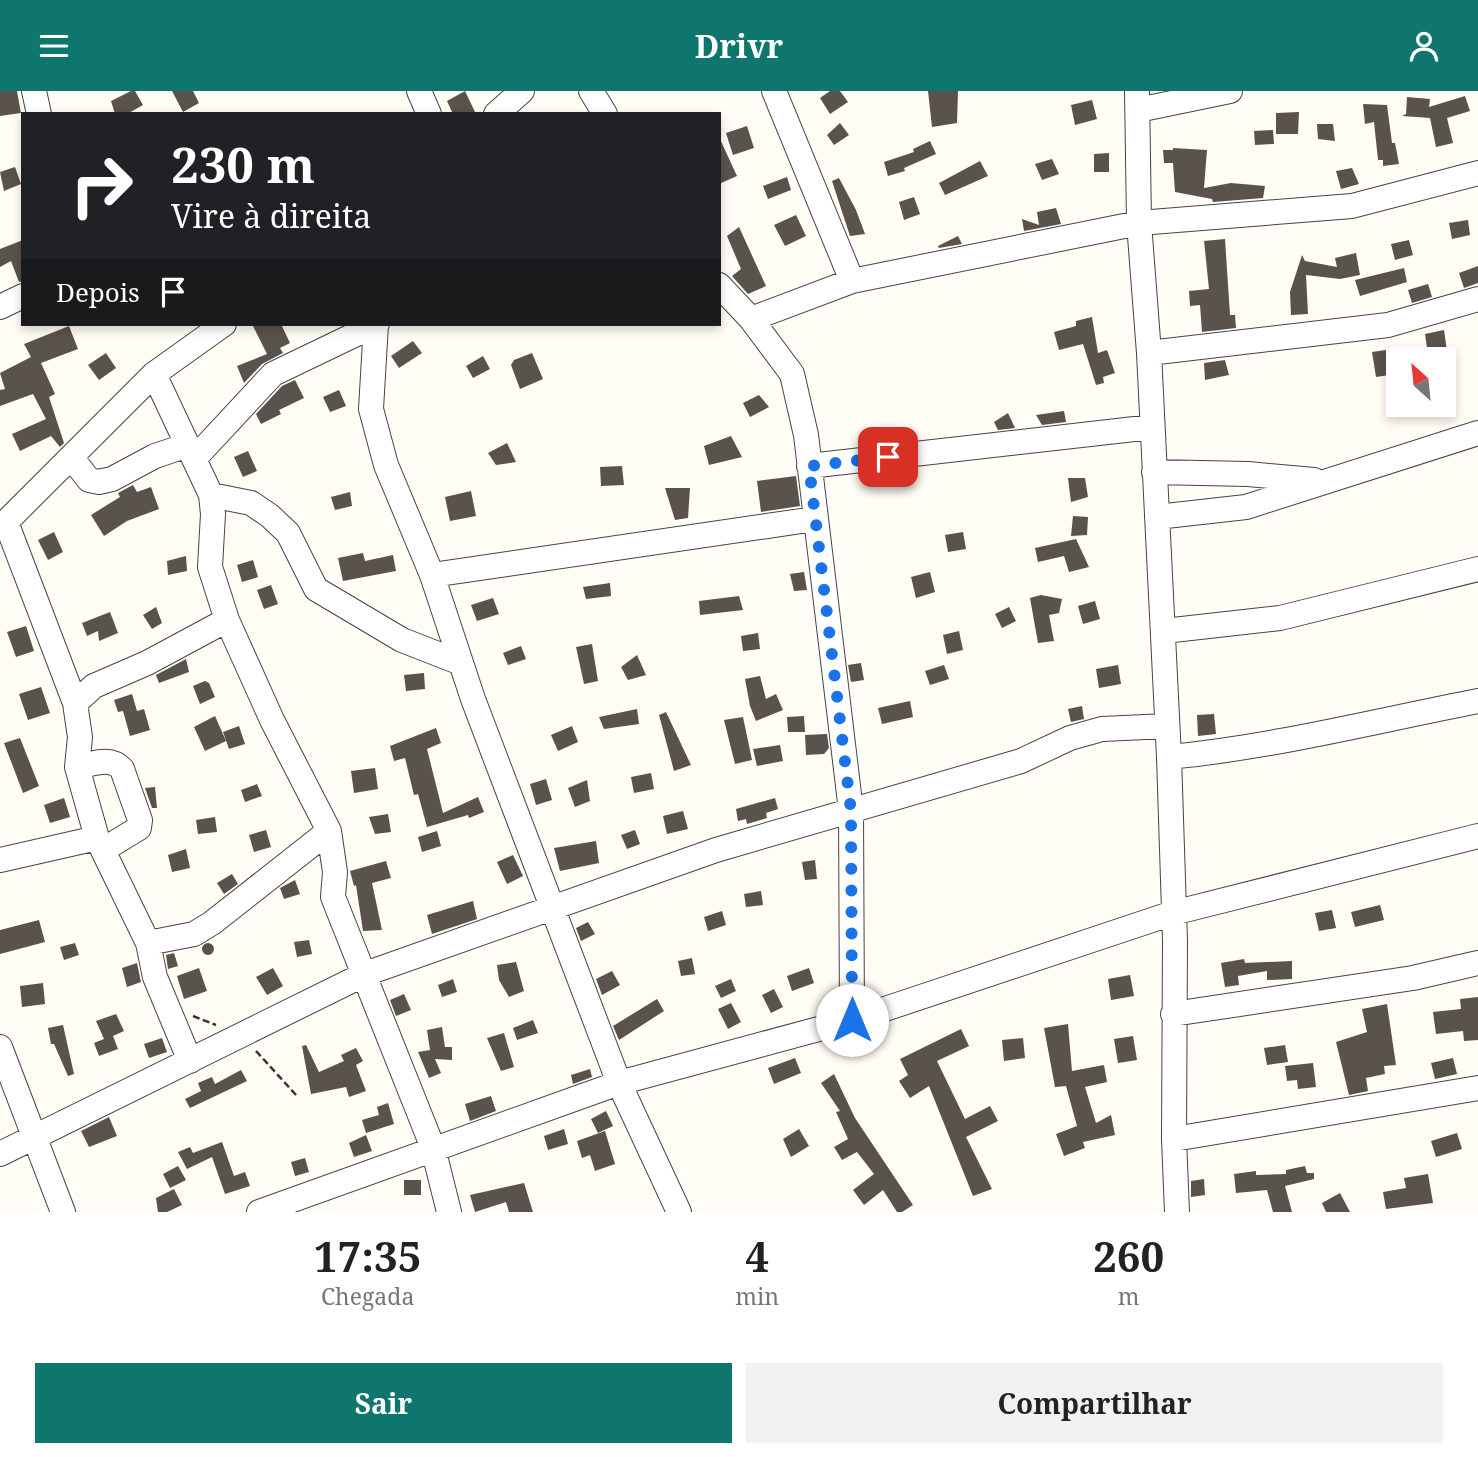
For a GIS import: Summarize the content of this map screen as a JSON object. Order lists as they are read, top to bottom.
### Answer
{
  "north": "top left",
  "page": {
    "header": "Drivr",
    "turn": ["230 m", "Vire à direita"],
    "then": "Depois",
    "eta": [
      "17:35",
      "Chegada",
      "4",
      "min",
      "260",
      "m"
    ],
    "buttons": ["Sair", "Compartilhar"]
  }
}
